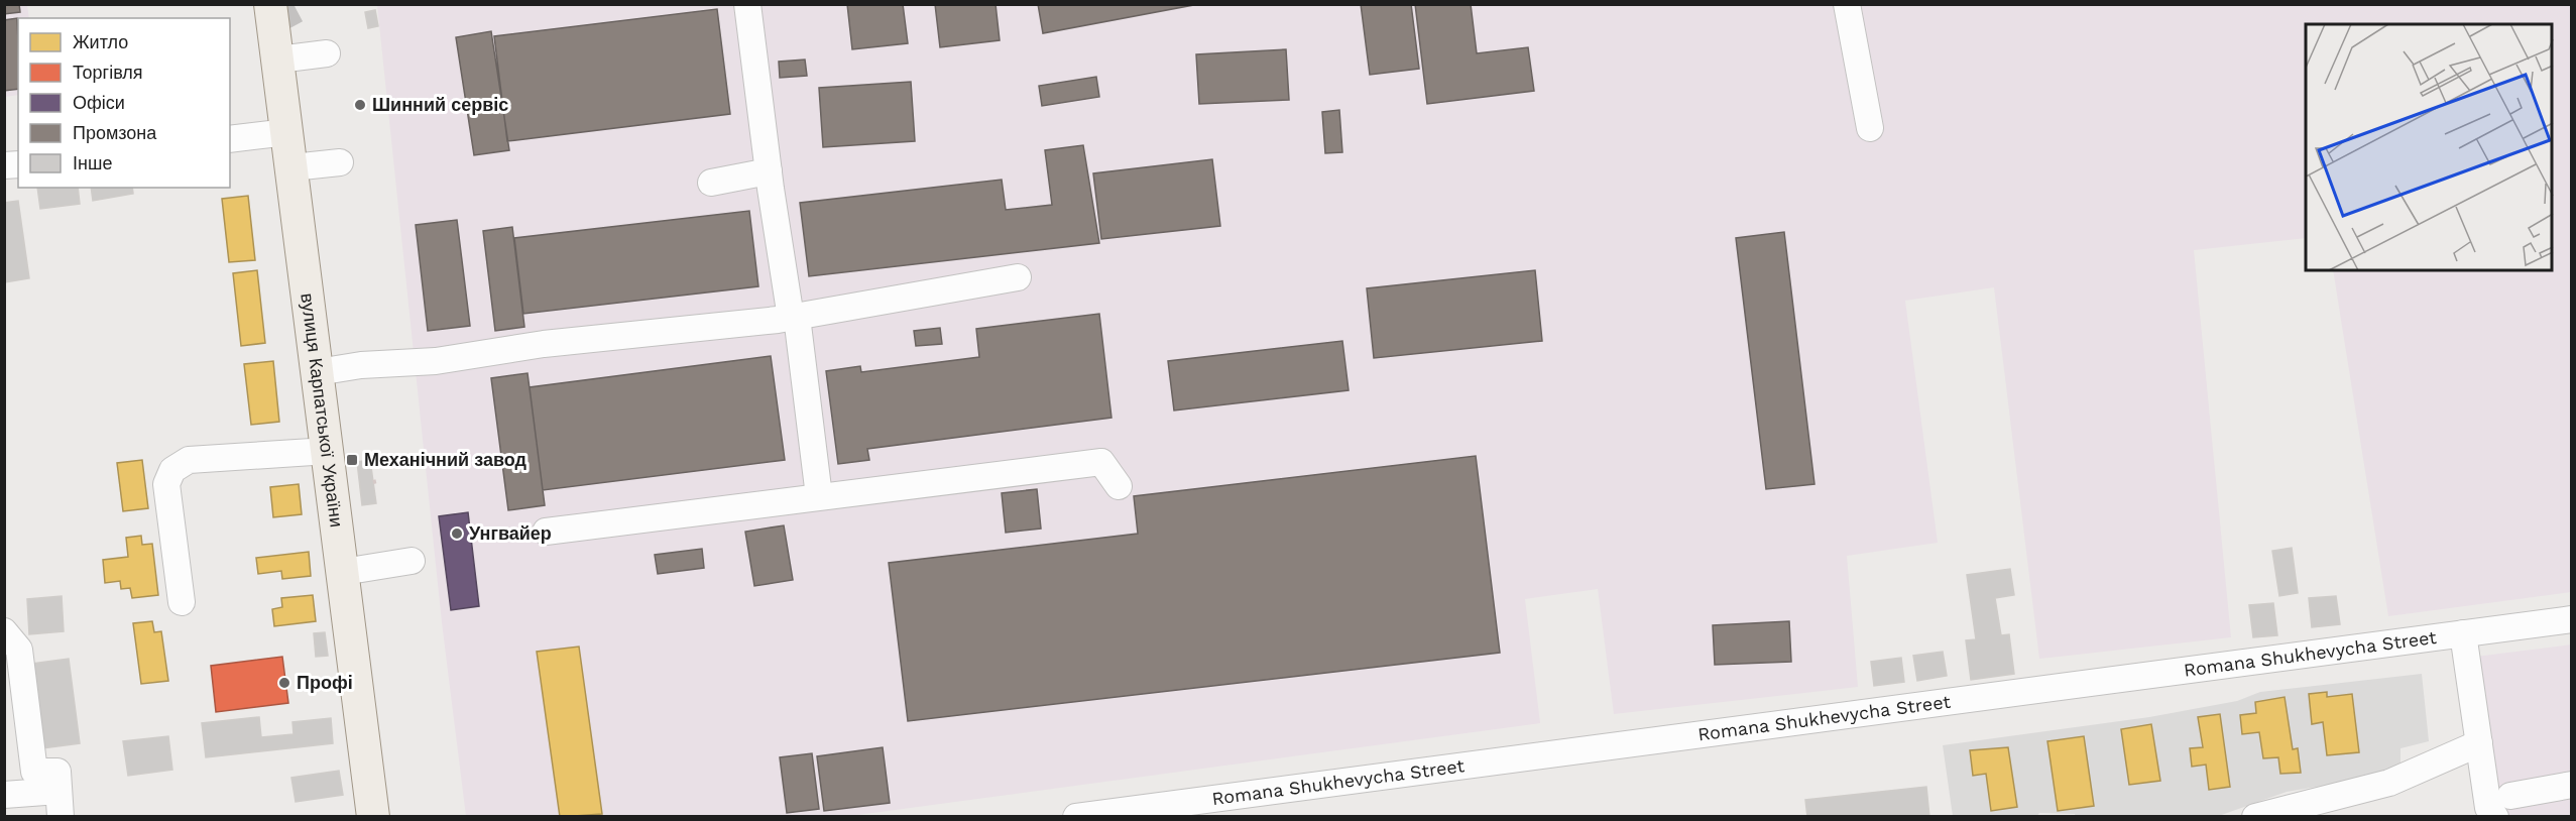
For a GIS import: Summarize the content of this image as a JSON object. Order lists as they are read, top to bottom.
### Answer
{
  "streets": {
    "main road": ["вулиця Карпатської України"],
    "street": ["Romana Shukhevycha Street"]
  },
  "places": {
    "other": ["Шинний сервіс", "Унгвайер", "Профі"],
    "transit": ["Механічний завод"]
  },
  "legend": [
    "Житло",
    "Торгівля",
    "Офіси",
    "Промзона",
    "Інше"
  ]
}
